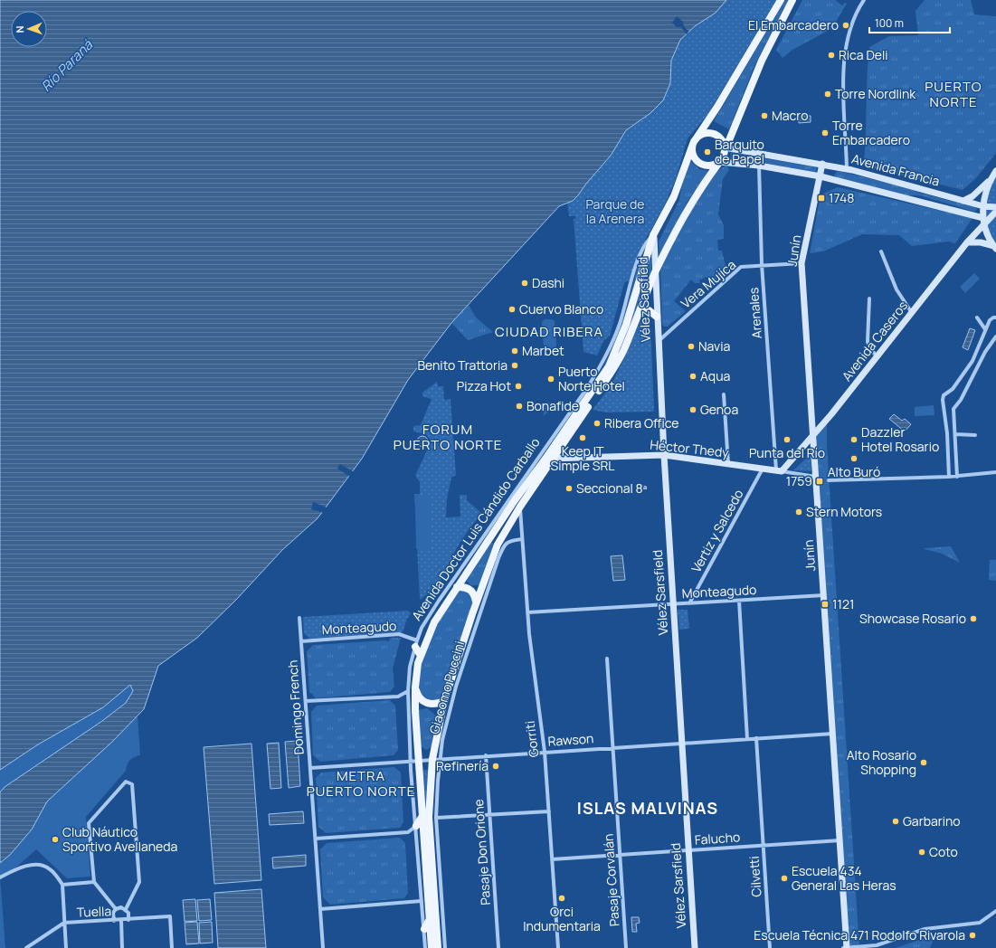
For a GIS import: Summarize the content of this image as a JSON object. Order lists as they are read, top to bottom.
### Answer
{
  "streets": {
    "main road": [
      "Avenida Francia",
      "Junín",
      "Vélez Sarsfield",
      "Avenida Caseros",
      "Héctor Thedy",
      "Avenida Doctor Luis Cándido Carballo"
    ],
    "street": [
      "Vera Mujíca",
      "Arenales",
      "Vertiz y Salcedo",
      "Monteagudo",
      "Giacomo Puccini",
      "Domingo French",
      "Gorriti",
      "Rawson",
      "Falucho",
      "Pasaje Don Orione",
      "Cilvetti",
      "Pasaje Corvalán",
      "Tuella"
    ]
  },
  "crossings": [
    ["Avenida Francia", "Junín"],
    ["Avenida Francia", "Arenales"],
    ["Avenida Francia", "Avenida Caseros"],
    ["Avenida Francia", "Avenida Doctor Luis Cándido Carballo"],
    ["Junín", "Vera Mujíca"],
    ["Junín", "Avenida Caseros"],
    ["Junín", "Héctor Thedy"],
    ["Junín", "Monteagudo"],
    ["Junín", "Rawson"],
    ["Junín", "Falucho"],
    ["Vera Mujíca", "Vélez Sarsfield"],
    ["Vera Mujíca", "Arenales"],
    ["Vélez Sarsfield", "Héctor Thedy"],
    ["Vélez Sarsfield", "Avenida Doctor Luis Cándido Carballo"],
    ["Vélez Sarsfield", "Monteagudo"],
    ["Vélez Sarsfield", "Rawson"],
    ["Vélez Sarsfield", "Falucho"],
    ["Arenales", "Avenida Caseros"],
    ["Arenales", "Héctor Thedy"],
    ["Avenida Caseros", "Héctor Thedy"],
    ["Héctor Thedy", "Avenida Doctor Luis Cándido Carballo"],
    ["Héctor Thedy", "Vertiz y Salcedo"],
    ["Avenida Doctor Luis Cándido Carballo", "Monteagudo"],
    ["Avenida Doctor Luis Cándido Carballo", "Giacomo Puccini"],
    ["Avenida Doctor Luis Cándido Carballo", "Gorriti"],
    ["Avenida Doctor Luis Cándido Carballo", "Rawson"],
    ["Vertiz y Salcedo", "Monteagudo"],
    ["Monteagudo", "Domingo French"],
    ["Monteagudo", "Gorriti"],
    ["Giacomo Puccini", "Gorriti"],
    ["Giacomo Puccini", "Rawson"],
    ["Domingo French", "Rawson"],
    ["Gorriti", "Rawson"],
    ["Gorriti", "Falucho"],
    ["Rawson", "Pasaje Don Orione"],
    ["Rawson", "Cilvetti"],
    ["Rawson", "Pasaje Corvalán"],
    ["Falucho", "Cilvetti"],
    ["Falucho", "Pasaje Corvalán"]
  ],
  "districts": [
    "PUERTO NORTE",
    "CIUDAD RIBERA",
    "FORUM PUERTO NORTE",
    "METRA PUERTO NORTE",
    "ISLAS MALVINAS"
  ],
  "water": ["Río Paraná"],
  "parks": ["Parque de la Arenera"],
  "places": {
    "other": [
      "El Embarcadero",
      "Rica Deli",
      "Torre Nordlink",
      "Macro",
      "Torre Embarcadero",
      "Barquito de Papel",
      "Dashi",
      "Cuervo Blanco",
      "Navia",
      "Marbet",
      "Benito Trattoria",
      "Aqua",
      "Puerto Norte Hotel",
      "Pizza Hot",
      "Bonafide",
      "Genoa",
      "Ribera Office",
      "Keep IT Simple SRL",
      "Punta del Río",
      "Dazzler Hotel Rosario",
      "Alto Buró",
      "Seccional 8ª",
      "Stern Motors",
      "Showcase Rosario",
      "Alto Rosario Shopping",
      "Refinería",
      "Garbarino",
      "Club Náutico Sportivo Avellaneda",
      "Coto",
      "Escuela 434 General Las Heras",
      "Orci Indumentaria",
      "Escuela Técnica 471 Rodolfo Rivarola"
    ],
    "transit": ["1748", "1759", "1121"]
  },
  "scale_bar": "100 m",
  "north": "left"
}
